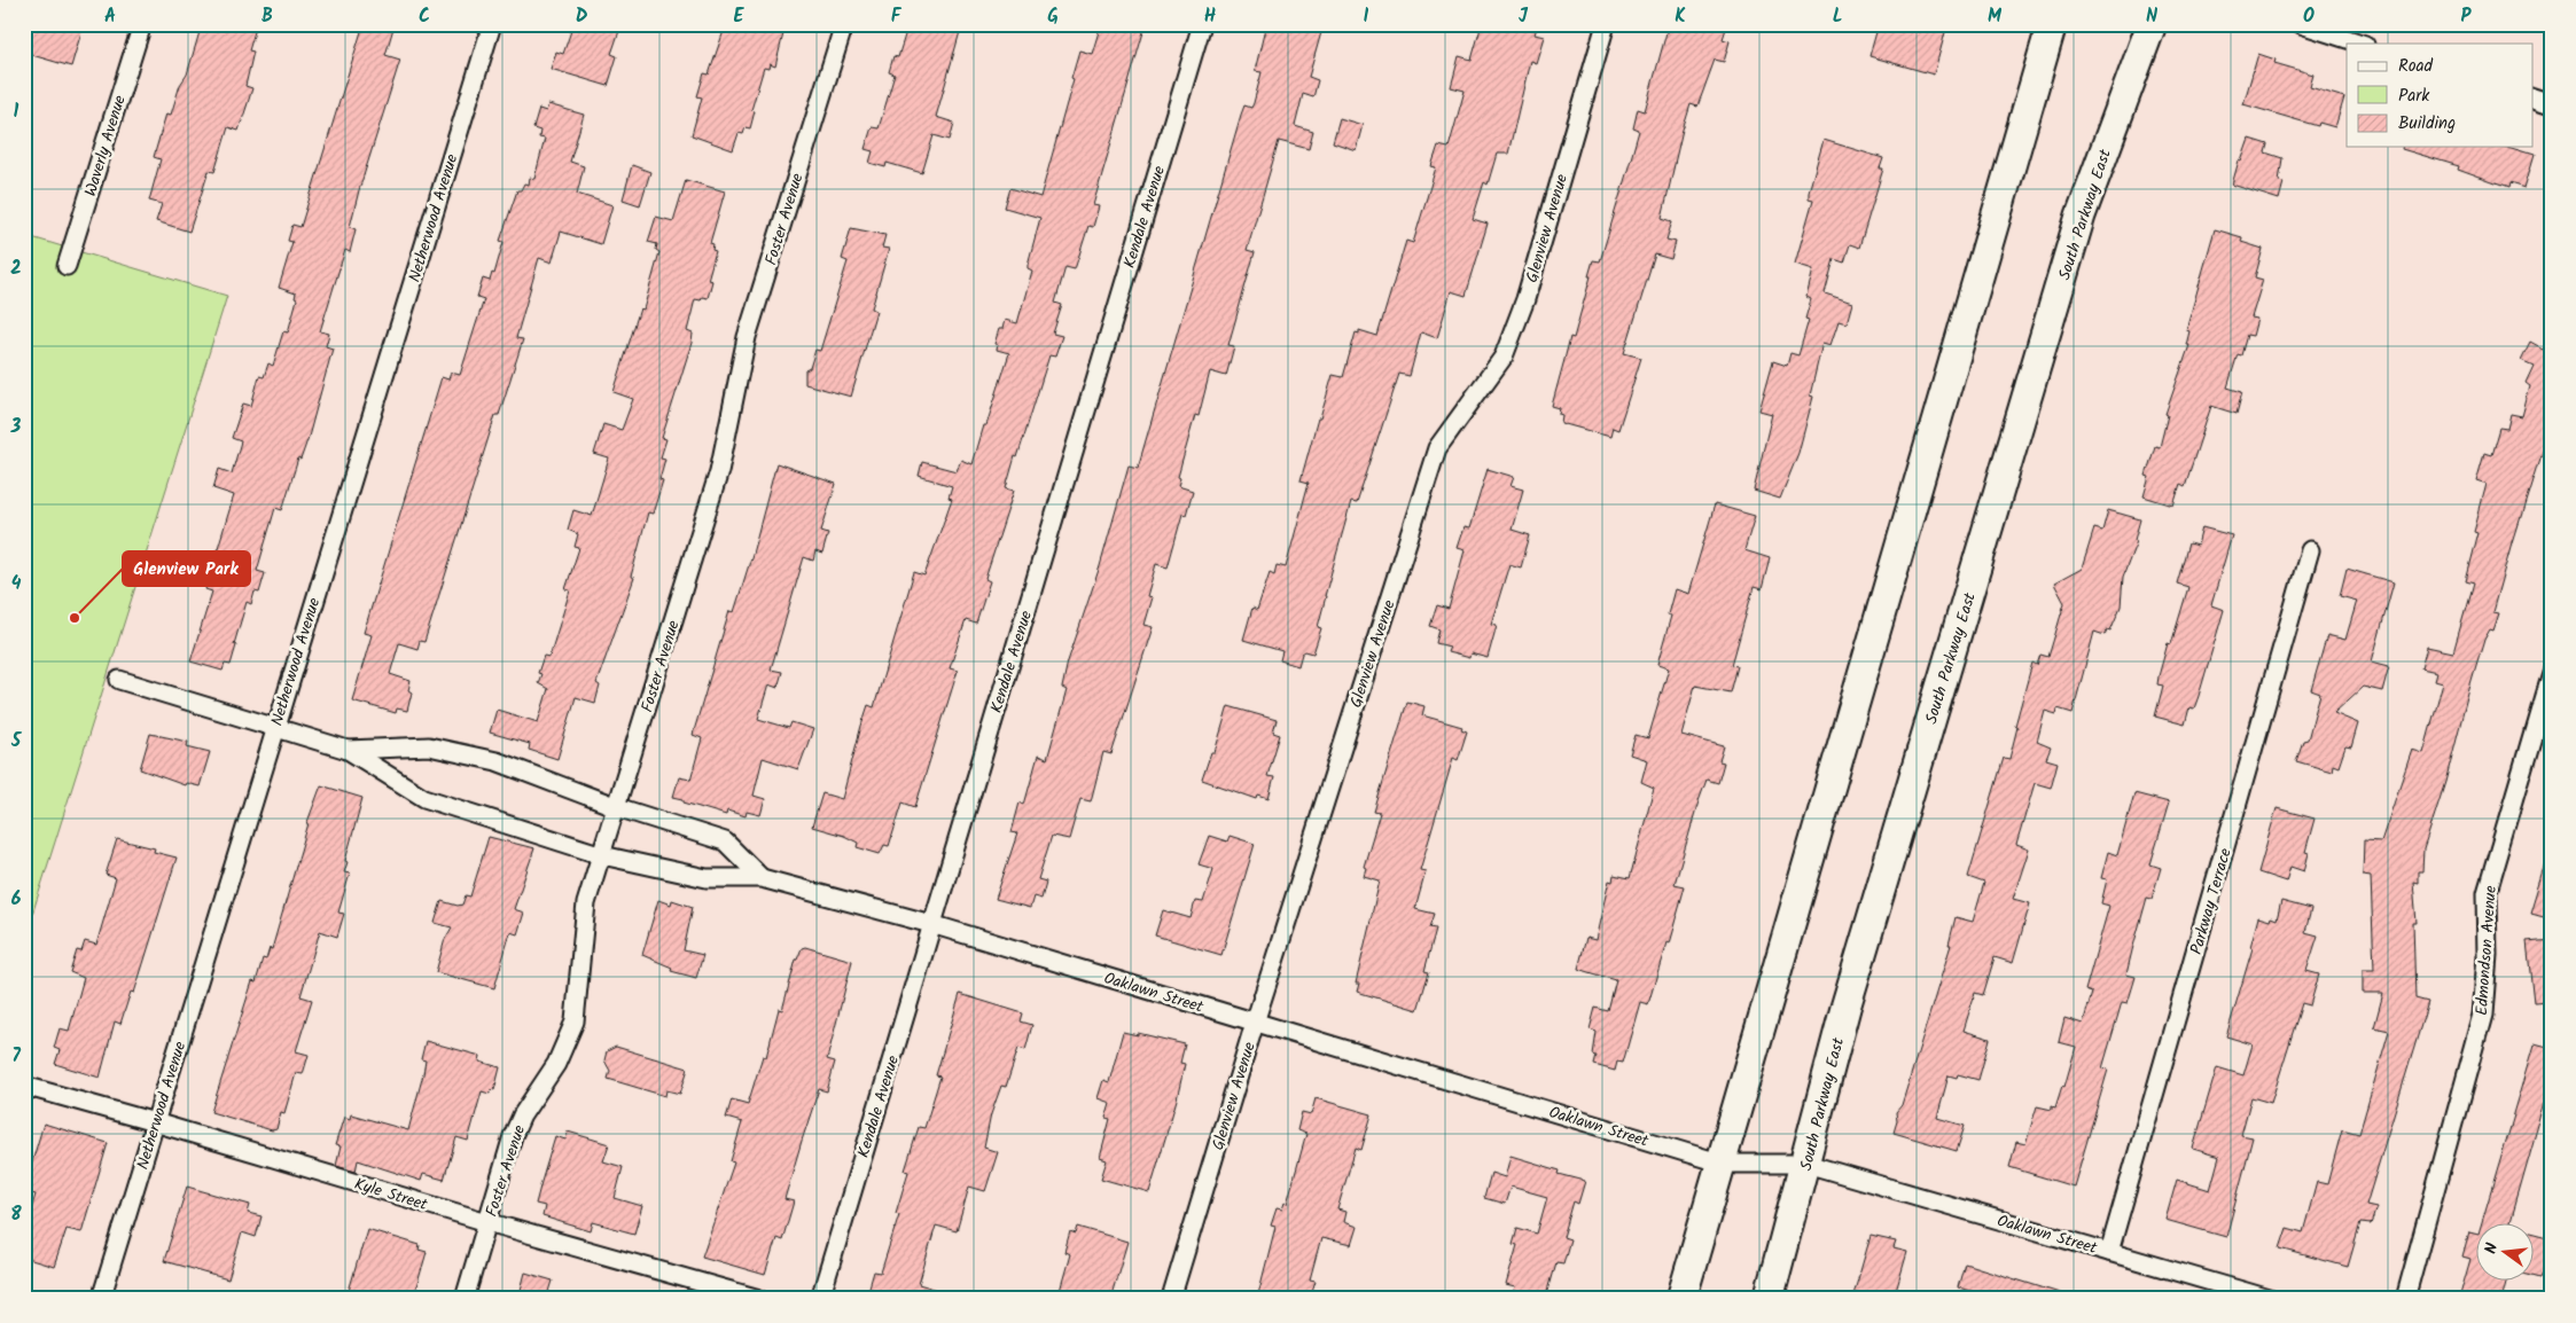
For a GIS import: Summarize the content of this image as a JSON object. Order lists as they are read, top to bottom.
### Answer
{
  "streets": {
    "main road": ["South Parkway East"],
    "street": [
      "Waverly Avenue",
      "Kendale Avenue",
      "Netherwood Avenue",
      "Foster Avenue",
      "Glenview Avenue",
      "Parkway Terrace",
      "Edmondson Avenue",
      "Oaklawn Street",
      "Kyle Street"
    ]
  },
  "crossings": [
    ["South Parkway East", "Oaklawn Street"],
    ["Kendale Avenue", "Oaklawn Street"],
    ["Netherwood Avenue", "Kyle Street"],
    ["Foster Avenue", "Kyle Street"],
    ["Glenview Avenue", "Oaklawn Street"],
    ["Parkway Terrace", "Oaklawn Street"]
  ],
  "places": ["Glenview Park"],
  "legend": ["Road", "Park", "Building"],
  "north": "left",
  "grid": {
    "columns": [
      "A",
      "B",
      "C",
      "D",
      "E",
      "F",
      "G",
      "H",
      "I",
      "J",
      "K",
      "L",
      "M",
      "N",
      "O",
      "P"
    ],
    "rows": [
      "1",
      "2",
      "3",
      "4",
      "5",
      "6",
      "7",
      "8"
    ]
  }
}
